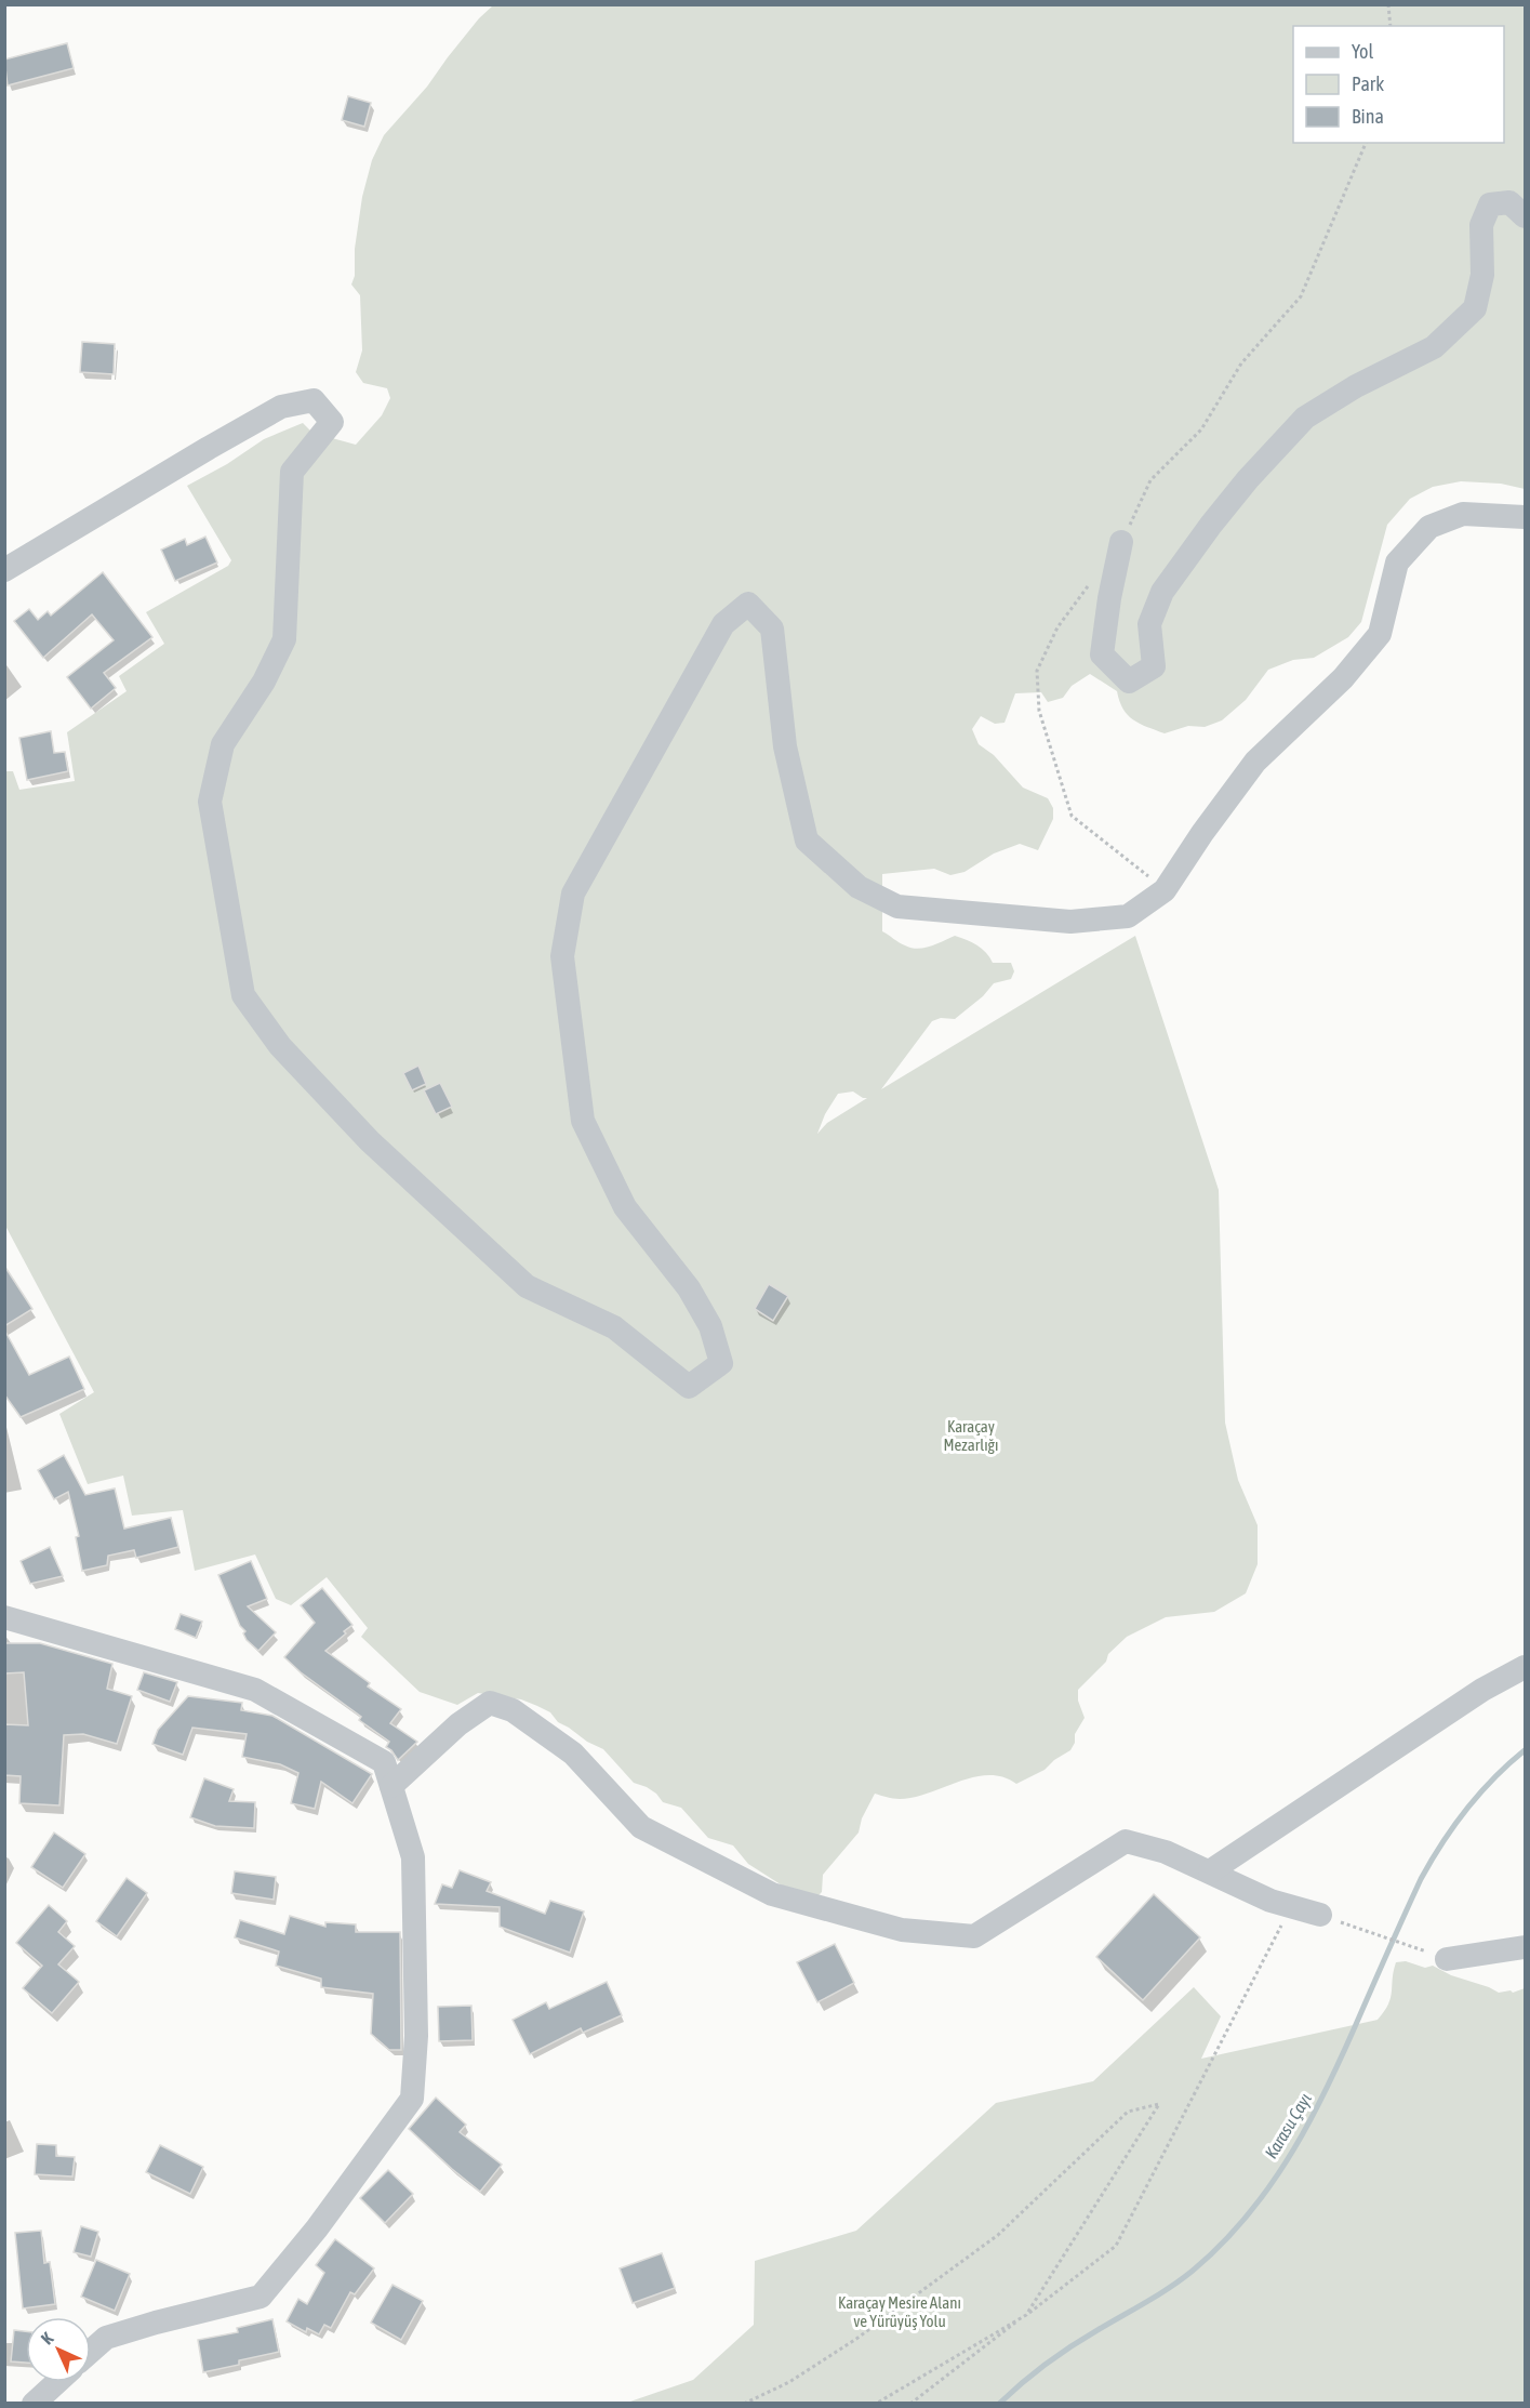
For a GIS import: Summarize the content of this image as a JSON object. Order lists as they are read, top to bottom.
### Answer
{
  "water": ["Karasu Çayı"],
  "parks": ["Karaçay Mezarlığı", "Karaçay Mesire Alanı ve Yürüyüş Yolu"],
  "legend": ["Yol", "Park", "Bina"],
  "north": "top left"
}
